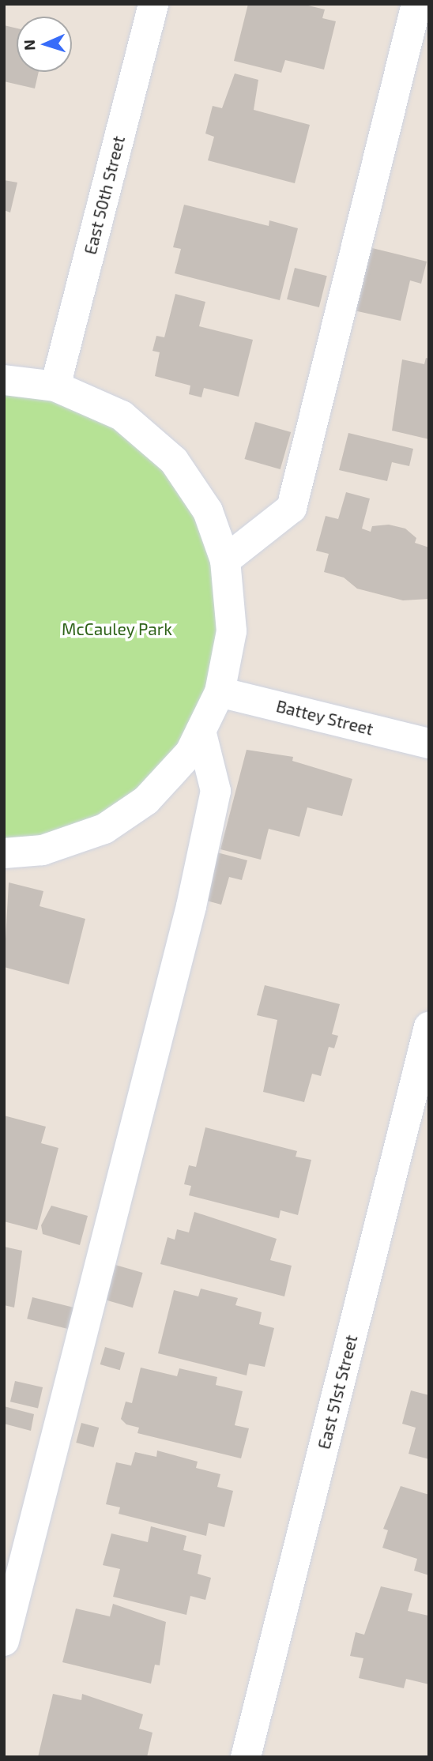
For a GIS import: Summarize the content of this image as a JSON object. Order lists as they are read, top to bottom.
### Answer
{
  "streets": {
    "street": ["East 50th Street", "Battey Street", "East 51st Street"]
  },
  "parks": ["McCauley Park"],
  "north": "left"
}
